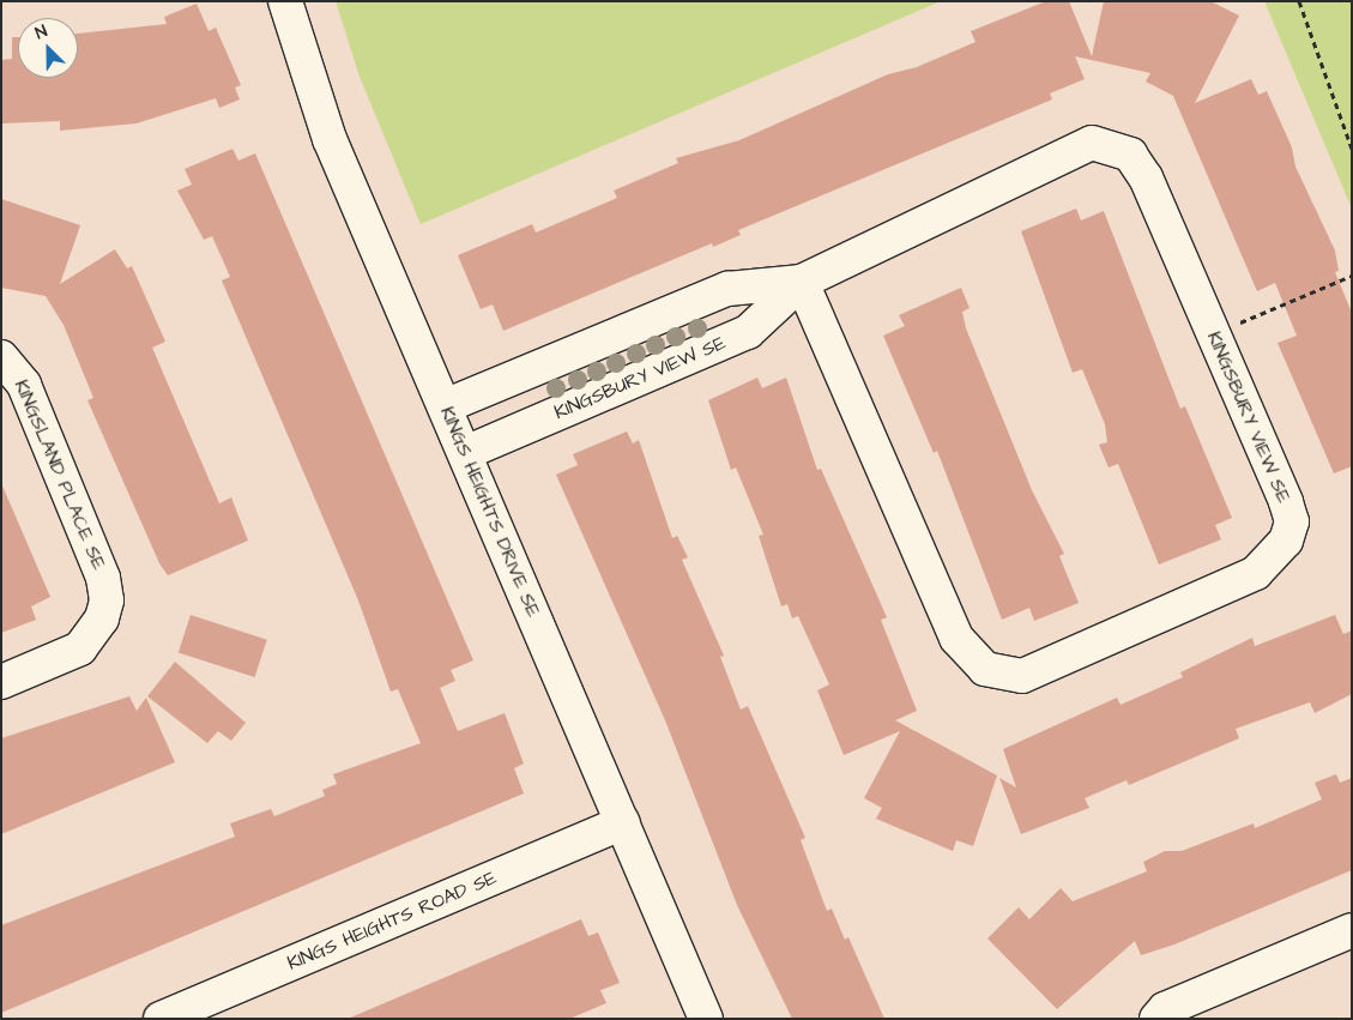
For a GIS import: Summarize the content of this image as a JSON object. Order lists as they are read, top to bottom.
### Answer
{
  "streets": {
    "street": [
      "KINGSBURY VIEW SE",
      "KINGSLAND PLACE SE",
      "KINGS HEIGHTS DRIVE SE",
      "KINGS HEIGHTS ROAD SE"
    ]
  },
  "crossings": [
    ["KINGSBURY VIEW SE", "KINGS HEIGHTS DRIVE SE"],
    ["KINGS HEIGHTS DRIVE SE", "KINGS HEIGHTS ROAD SE"]
  ],
  "north": "top left"
}
